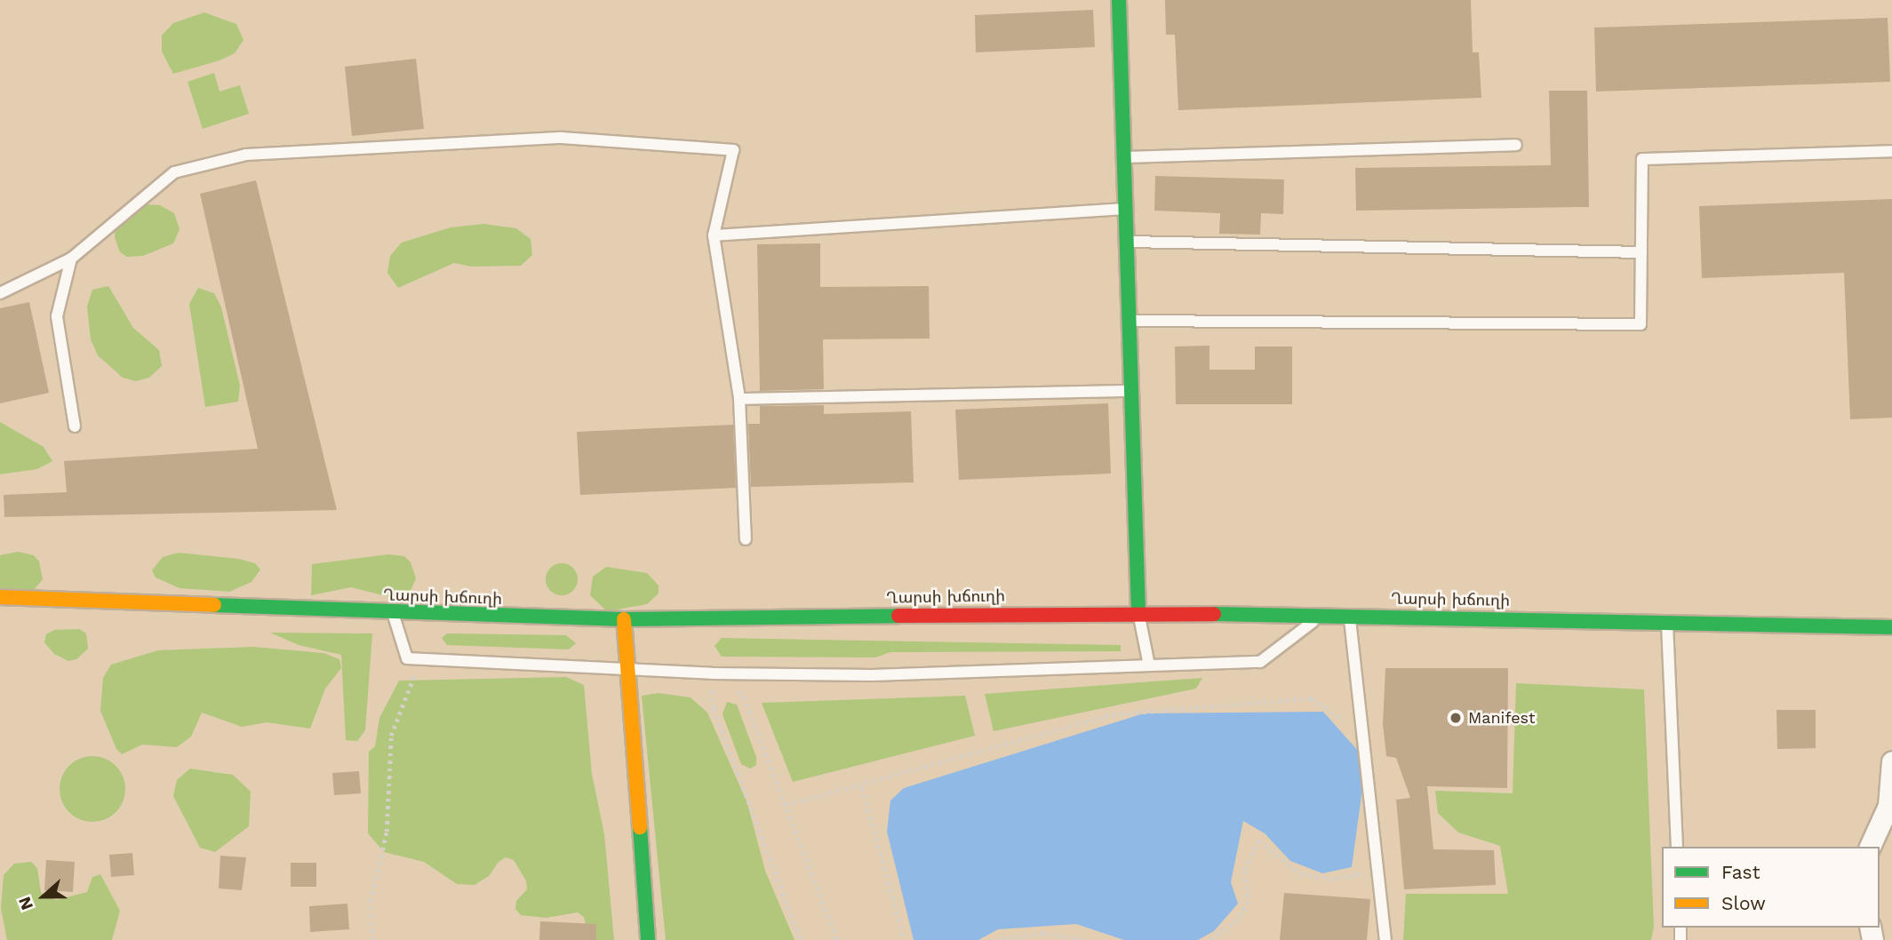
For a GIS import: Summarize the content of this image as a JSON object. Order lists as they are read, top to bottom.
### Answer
{
  "streets": {
    "main road": ["Ղարսի խճուղի"]
  },
  "places": ["Manifest"],
  "legend": ["Fast", "Slow"],
  "north": "left"
}
